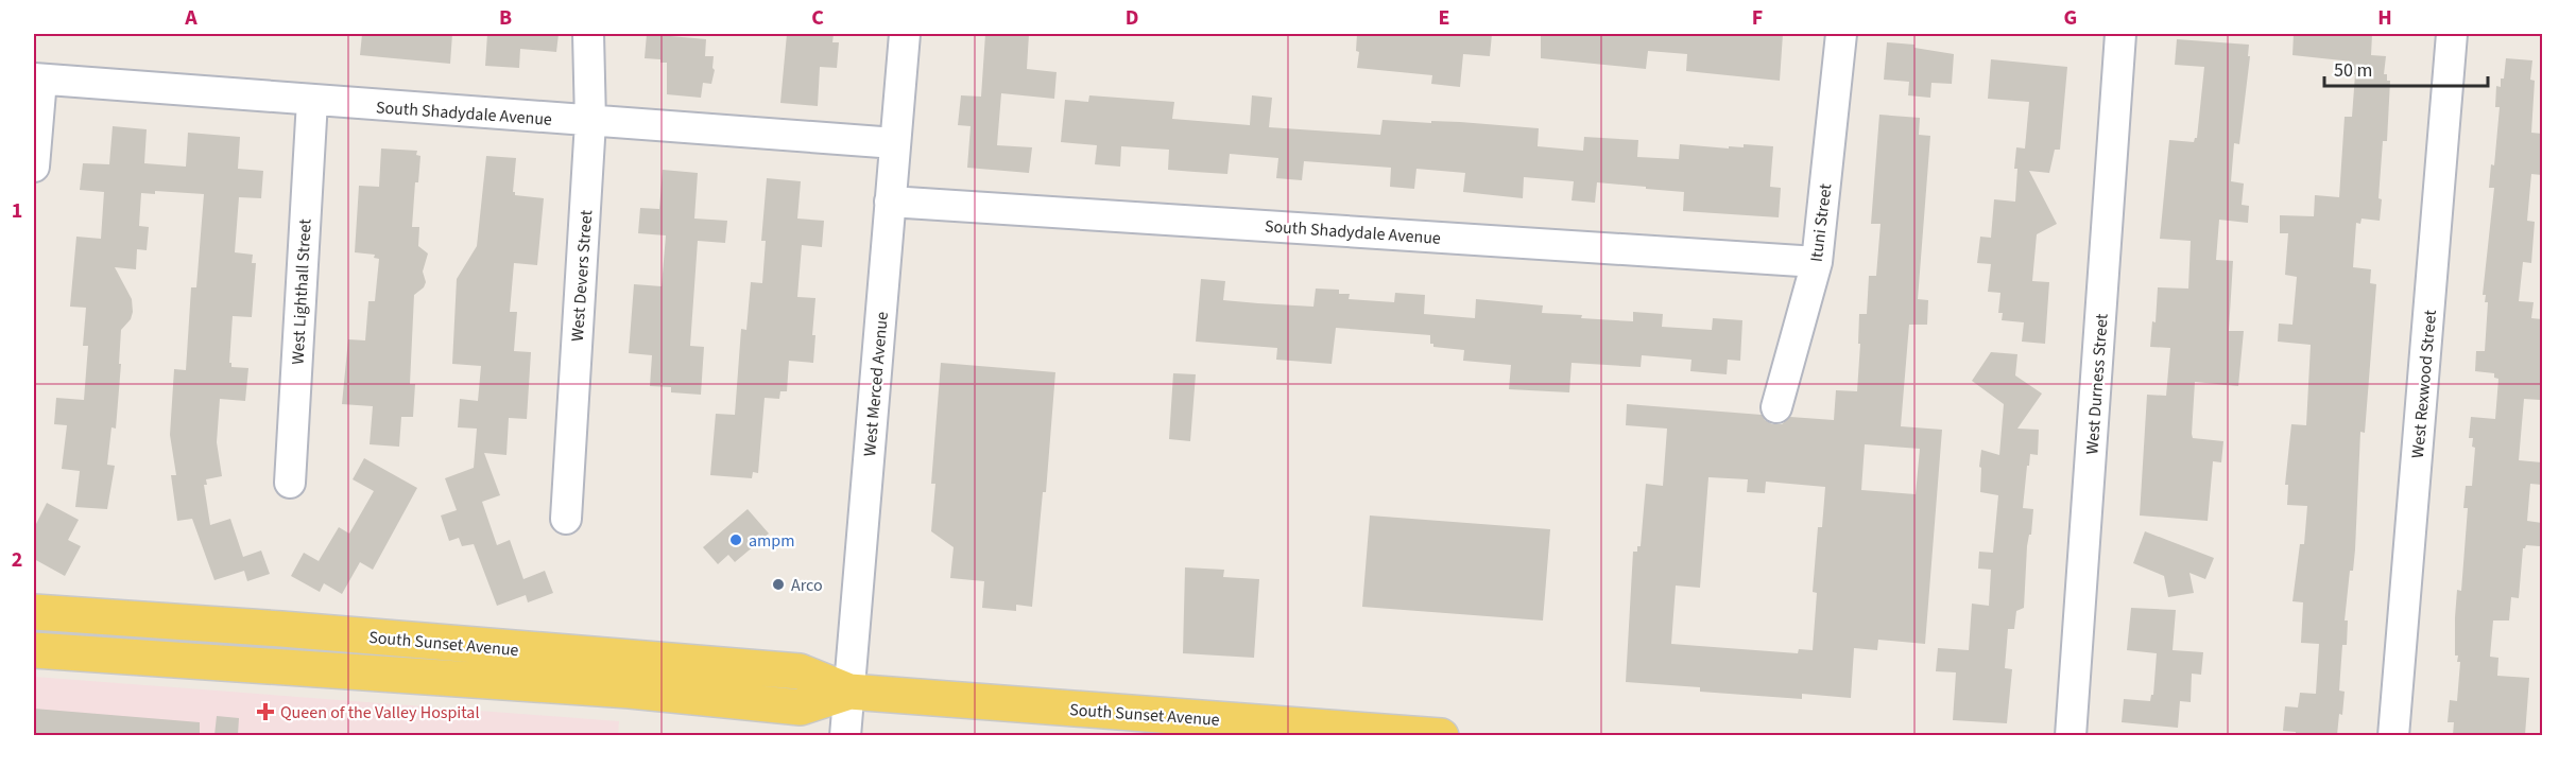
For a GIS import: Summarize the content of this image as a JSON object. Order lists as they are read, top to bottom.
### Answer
{
  "streets": {
    "main road": ["South Sunset Avenue"],
    "street": [
      "South Shadydale Avenue",
      "Ituni Street",
      "West Devers Street",
      "West Lighthall Street",
      "West Merced Avenue",
      "West Durness Street",
      "West Rexwood Street"
    ]
  },
  "crossings": [
    ["South Shadydale Avenue", "Ituni Street"],
    ["South Shadydale Avenue", "West Devers Street"],
    ["South Shadydale Avenue", "West Lighthall Street"],
    ["South Shadydale Avenue", "West Merced Avenue"],
    ["West Merced Avenue", "South Sunset Avenue"]
  ],
  "places": {
    "other": ["ampm", "Arco"],
    "health": ["Queen of the Valley Hospital"]
  },
  "scale_bar": "50 m",
  "grid": {
    "columns": [
      "A",
      "B",
      "C",
      "D",
      "E",
      "F",
      "G",
      "H"
    ],
    "rows": ["1", "2"]
  }
}
